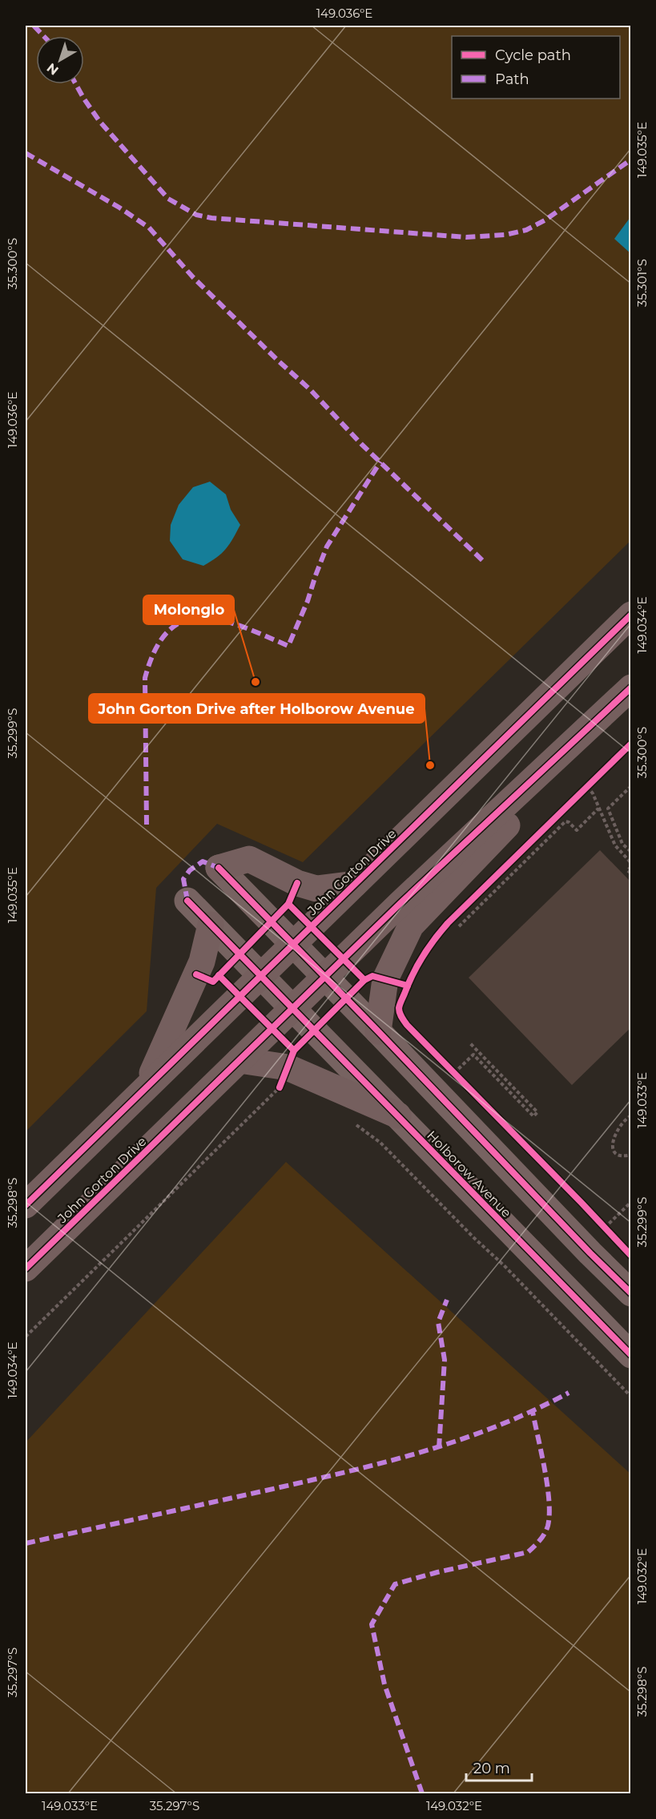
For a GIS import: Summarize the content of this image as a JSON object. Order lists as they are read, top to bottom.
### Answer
{
  "streets": {
    "main road": ["John Gorton Drive", "Holborow Avenue"]
  },
  "crossings": [
    ["John Gorton Drive", "Holborow Avenue"]
  ],
  "places": ["Molonglo", "John Gorton Drive after Holborow Avenue"],
  "legend": ["Cycle path", "Path"],
  "scale_bar": "20 m",
  "north": "bottom left",
  "coordinates": [
    "149.036°E",
    "149.035°E",
    "35.300°S",
    "35.301°S",
    "149.034°E",
    "35.299°S",
    "149.033°E",
    "35.298°S",
    "149.032°E",
    "35.297°S"
  ]
}
